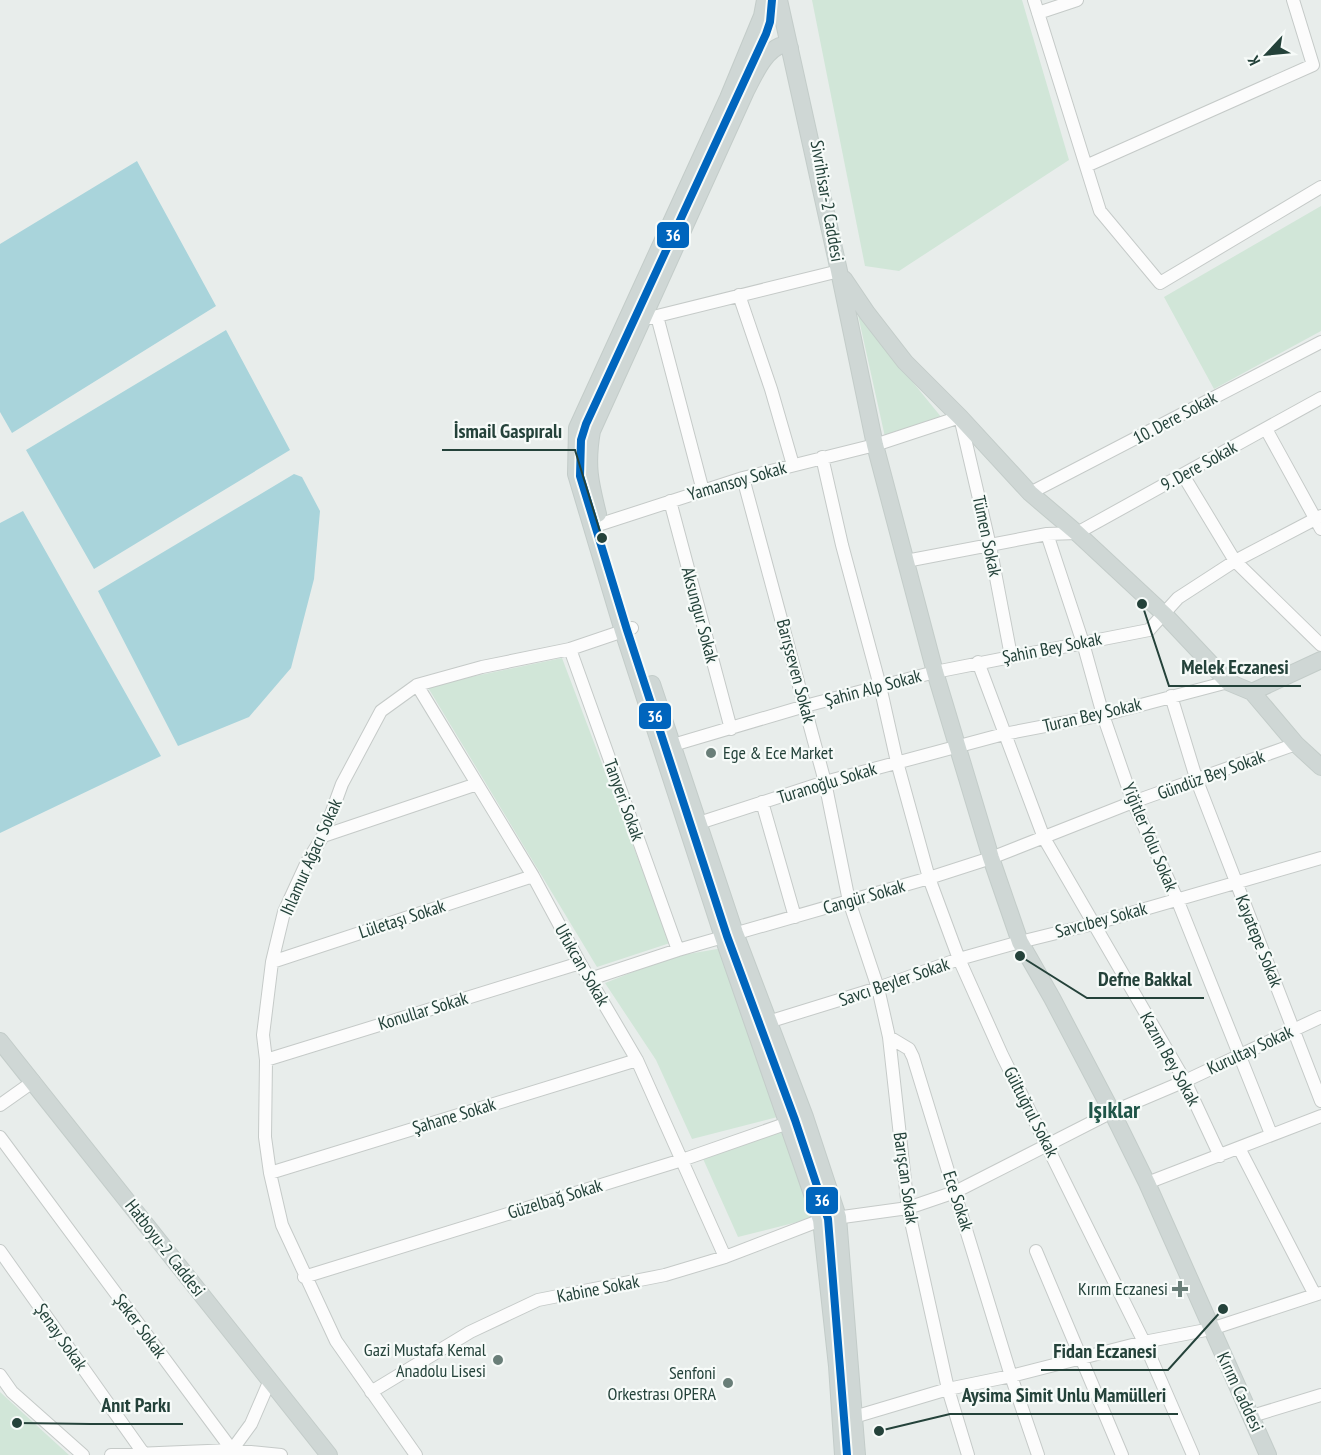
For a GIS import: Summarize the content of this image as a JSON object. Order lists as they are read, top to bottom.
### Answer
{
  "streets": {
    "main road": ["Sivrihisar-2 Caddesi", "Hatboyu-2 Caddesi", "Kırım Caddesi"],
    "street": [
      "10. Dere Sokak",
      "9. Dere Sokak",
      "Yamansoy Sokak",
      "Tümen Sokak",
      "Aksungur Sokak",
      "Şahin Bey Sokak",
      "Barışseven Sokak",
      "Şahin Alp Sokak",
      "Turan Bey Sokak",
      "Gündüz Bey Sokak",
      "Turanoğlu Sokak",
      "Tanyeri Sokak",
      "Yiğitler Yolu Sokak",
      "Ihlamur Ağacı Sokak",
      "Cangür Sokak",
      "Lületaşı Sokak",
      "Savcıbey Sokak",
      "Kayatepe Sokak",
      "Ufukcan Sokak",
      "Savcı Beyler Sokak",
      "Konullar Sokak",
      "Kurultay Sokak",
      "Kazım Bey Sokak",
      "Gültuğrul Sokak",
      "Şahane Sokak",
      "Barışcan Sokak",
      "Güzelbağ Sokak",
      "Ece Sokak",
      "Kabine Sokak",
      "Şeker Sokak",
      "Şenay Sokak"
    ]
  },
  "crossings": [
    ["Sivrihisar-2 Caddesi", "Kırım Caddesi"],
    ["Yamansoy Sokak", "Tümen Sokak"],
    ["Yamansoy Sokak", "Aksungur Sokak"],
    ["Yamansoy Sokak", "Barışseven Sokak"],
    ["Yamansoy Sokak", "Gültuğrul Sokak"],
    ["Yamansoy Sokak", "Kırım Caddesi"],
    ["Tümen Sokak", "Şahin Bey Sokak"],
    ["Aksungur Sokak", "Şahin Alp Sokak"],
    ["Şahin Bey Sokak", "Şahin Alp Sokak"],
    ["Şahin Bey Sokak", "Yiğitler Yolu Sokak"],
    ["Şahin Bey Sokak", "Kazım Bey Sokak"],
    ["Şahin Bey Sokak", "Kırım Caddesi"],
    ["Barışseven Sokak", "Şahin Alp Sokak"],
    ["Barışseven Sokak", "Turanoğlu Sokak"],
    ["Barışseven Sokak", "Cangür Sokak"],
    ["Barışseven Sokak", "Barışcan Sokak"],
    ["Şahin Alp Sokak", "Gültuğrul Sokak"],
    ["Şahin Alp Sokak", "Kırım Caddesi"],
    ["Turan Bey Sokak", "Turanoğlu Sokak"],
    ["Turan Bey Sokak", "Yiğitler Yolu Sokak"],
    ["Turan Bey Sokak", "Kayatepe Sokak"],
    ["Turan Bey Sokak", "Kazım Bey Sokak"],
    ["Turan Bey Sokak", "Kırım Caddesi"],
    ["Gündüz Bey Sokak", "Yiğitler Yolu Sokak"],
    ["Gündüz Bey Sokak", "Cangür Sokak"],
    ["Gündüz Bey Sokak", "Kayatepe Sokak"],
    ["Gündüz Bey Sokak", "Kazım Bey Sokak"],
    ["Gündüz Bey Sokak", "Kırım Caddesi"],
    ["Turanoğlu Sokak", "Gültuğrul Sokak"],
    ["Turanoğlu Sokak", "Kırım Caddesi"],
    ["Tanyeri Sokak", "Ihlamur Ağacı Sokak"],
    ["Tanyeri Sokak", "Cangür Sokak"],
    ["Yiğitler Yolu Sokak", "Savcıbey Sokak"],
    ["Yiğitler Yolu Sokak", "Kurultay Sokak"],
    ["Ihlamur Ağacı Sokak", "Lületaşı Sokak"],
    ["Ihlamur Ağacı Sokak", "Ufukcan Sokak"],
    ["Ihlamur Ağacı Sokak", "Konullar Sokak"],
    ["Ihlamur Ağacı Sokak", "Şahane Sokak"],
    ["Ihlamur Ağacı Sokak", "Güzelbağ Sokak"],
    ["Ihlamur Ağacı Sokak", "Kabine Sokak"],
    ["Cangür Sokak", "Ufukcan Sokak"],
    ["Cangür Sokak", "Gültuğrul Sokak"],
    ["Cangür Sokak", "Barışcan Sokak"],
    ["Cangür Sokak", "Kırım Caddesi"],
    ["Lületaşı Sokak", "Ufukcan Sokak"],
    ["Savcıbey Sokak", "Kayatepe Sokak"],
    ["Savcıbey Sokak", "Savcı Beyler Sokak"],
    ["Savcıbey Sokak", "Kazım Bey Sokak"],
    ["Savcıbey Sokak", "Kırım Caddesi"],
    ["Kayatepe Sokak", "Kurultay Sokak"],
    ["Ufukcan Sokak", "Konullar Sokak"],
    ["Ufukcan Sokak", "Şahane Sokak"],
    ["Ufukcan Sokak", "Güzelbağ Sokak"],
    ["Ufukcan Sokak", "Kabine Sokak"],
    ["Savcı Beyler Sokak", "Gültuğrul Sokak"],
    ["Savcı Beyler Sokak", "Barışcan Sokak"],
    ["Savcı Beyler Sokak", "Kırım Caddesi"],
    ["Kurultay Sokak", "Kazım Bey Sokak"],
    ["Kurultay Sokak", "Gültuğrul Sokak"],
    ["Kurultay Sokak", "Ece Sokak"],
    ["Kurultay Sokak", "Kabine Sokak"],
    ["Kurultay Sokak", "Kırım Caddesi"],
    ["Barışcan Sokak", "Ece Sokak"],
    ["Barışcan Sokak", "Kabine Sokak"],
    ["Ece Sokak", "Kabine Sokak"]
  ],
  "districts": ["Işıklar"],
  "places": {
    "other": [
      "İsmail Gaspıralı",
      "Melek Eczanesi",
      "Ege & Ece Market",
      "Defne Bakkal",
      "Fidan Eczanesi",
      "Gazi Mustafa Kemal Anadolu Lisesi",
      "Senfoni Orkestrası OPERA",
      "Anıt Parkı",
      "Aysima Simit Unlu Mamülleri"
    ],
    "health": ["Kırım Eczanesi"]
  },
  "lines": ["transit line 36"],
  "north": "bottom left"
}
